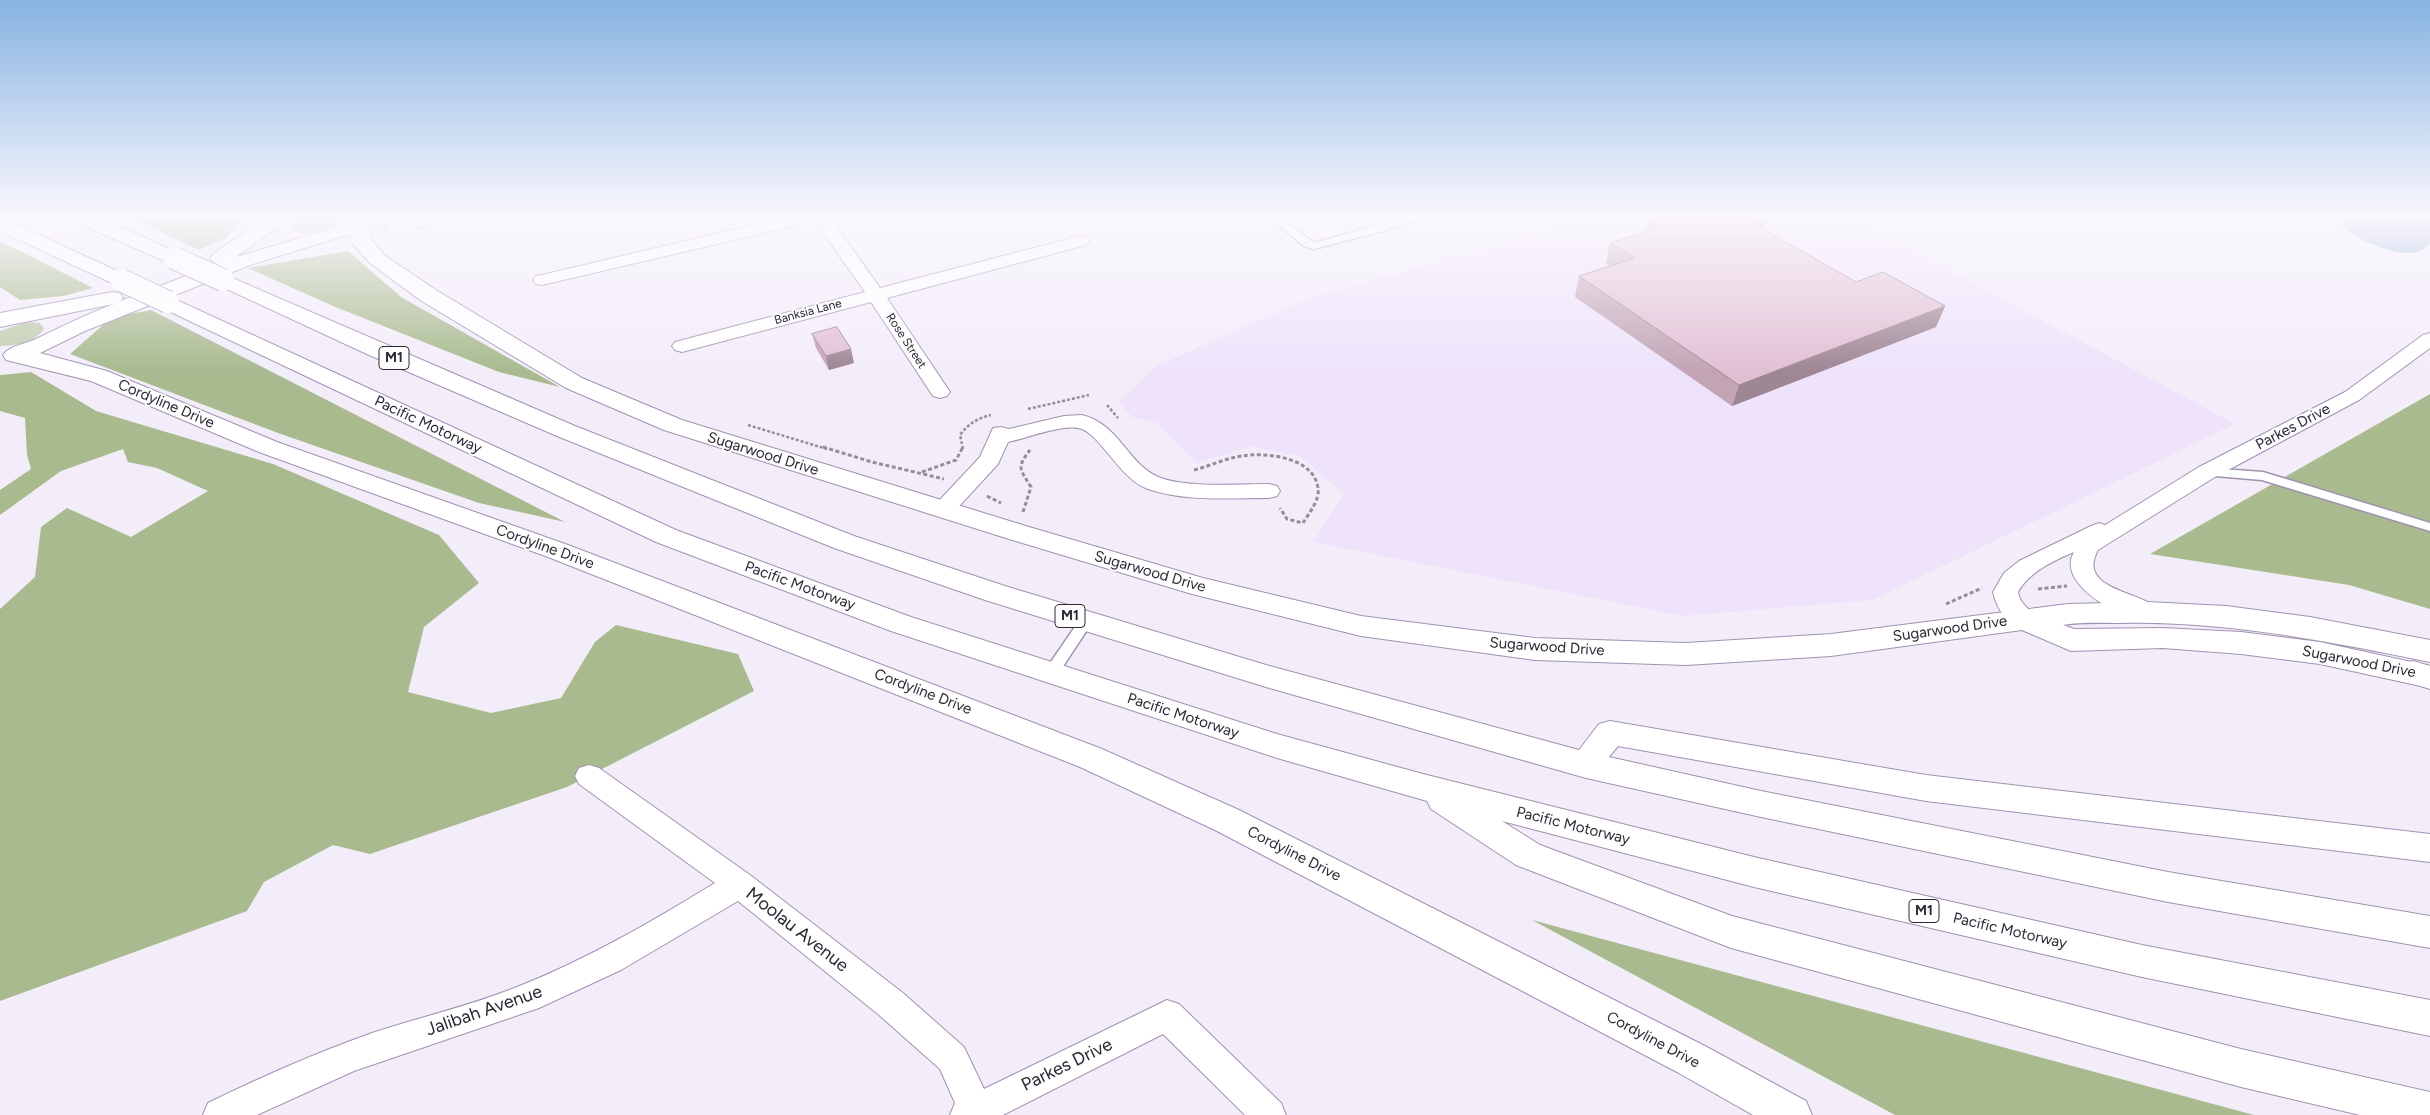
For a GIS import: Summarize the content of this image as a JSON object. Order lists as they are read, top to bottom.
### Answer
{
  "streets": {
    "main road": [
      "M1",
      "Cordyline Drive",
      "Pacific Motorway",
      "Sugarwood Drive"
    ],
    "street": [
      "Banksia Lane",
      "Rose Street",
      "Parkes Drive",
      "Moolau Avenue",
      "Jalibah Avenue"
    ]
  },
  "crossings": [
    ["Banksia Lane", "Rose Street"],
    ["Parkes Drive", "Moolau Avenue"],
    ["Moolau Avenue", "Jalibah Avenue"]
  ]
}
